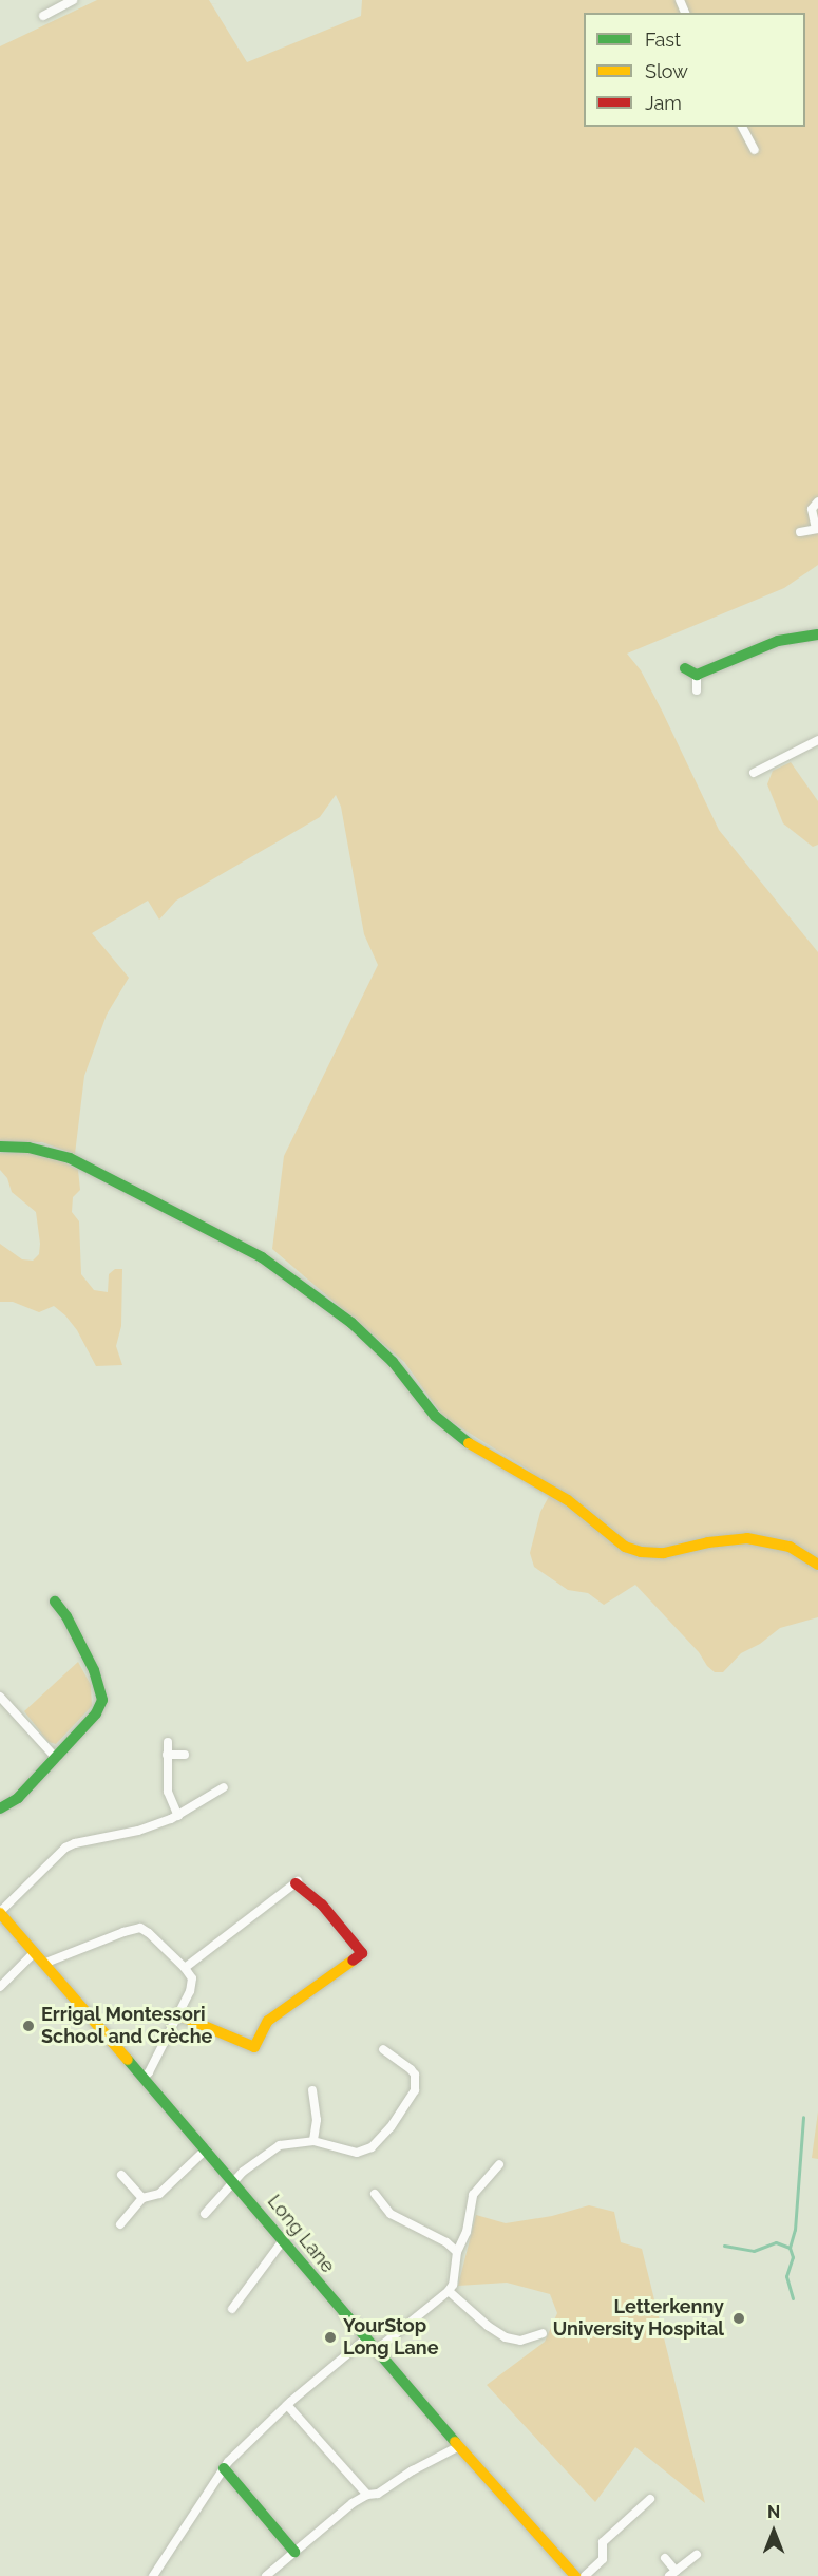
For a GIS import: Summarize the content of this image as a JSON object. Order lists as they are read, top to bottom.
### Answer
{
  "streets": {
    "street": ["Long Lane"]
  },
  "places": ["Errigal Montessori School and Crèche", "Letterkenny University Hospital", "YourStop Long Lane"],
  "legend": ["Fast", "Slow", "Jam"],
  "north": "top"
}
